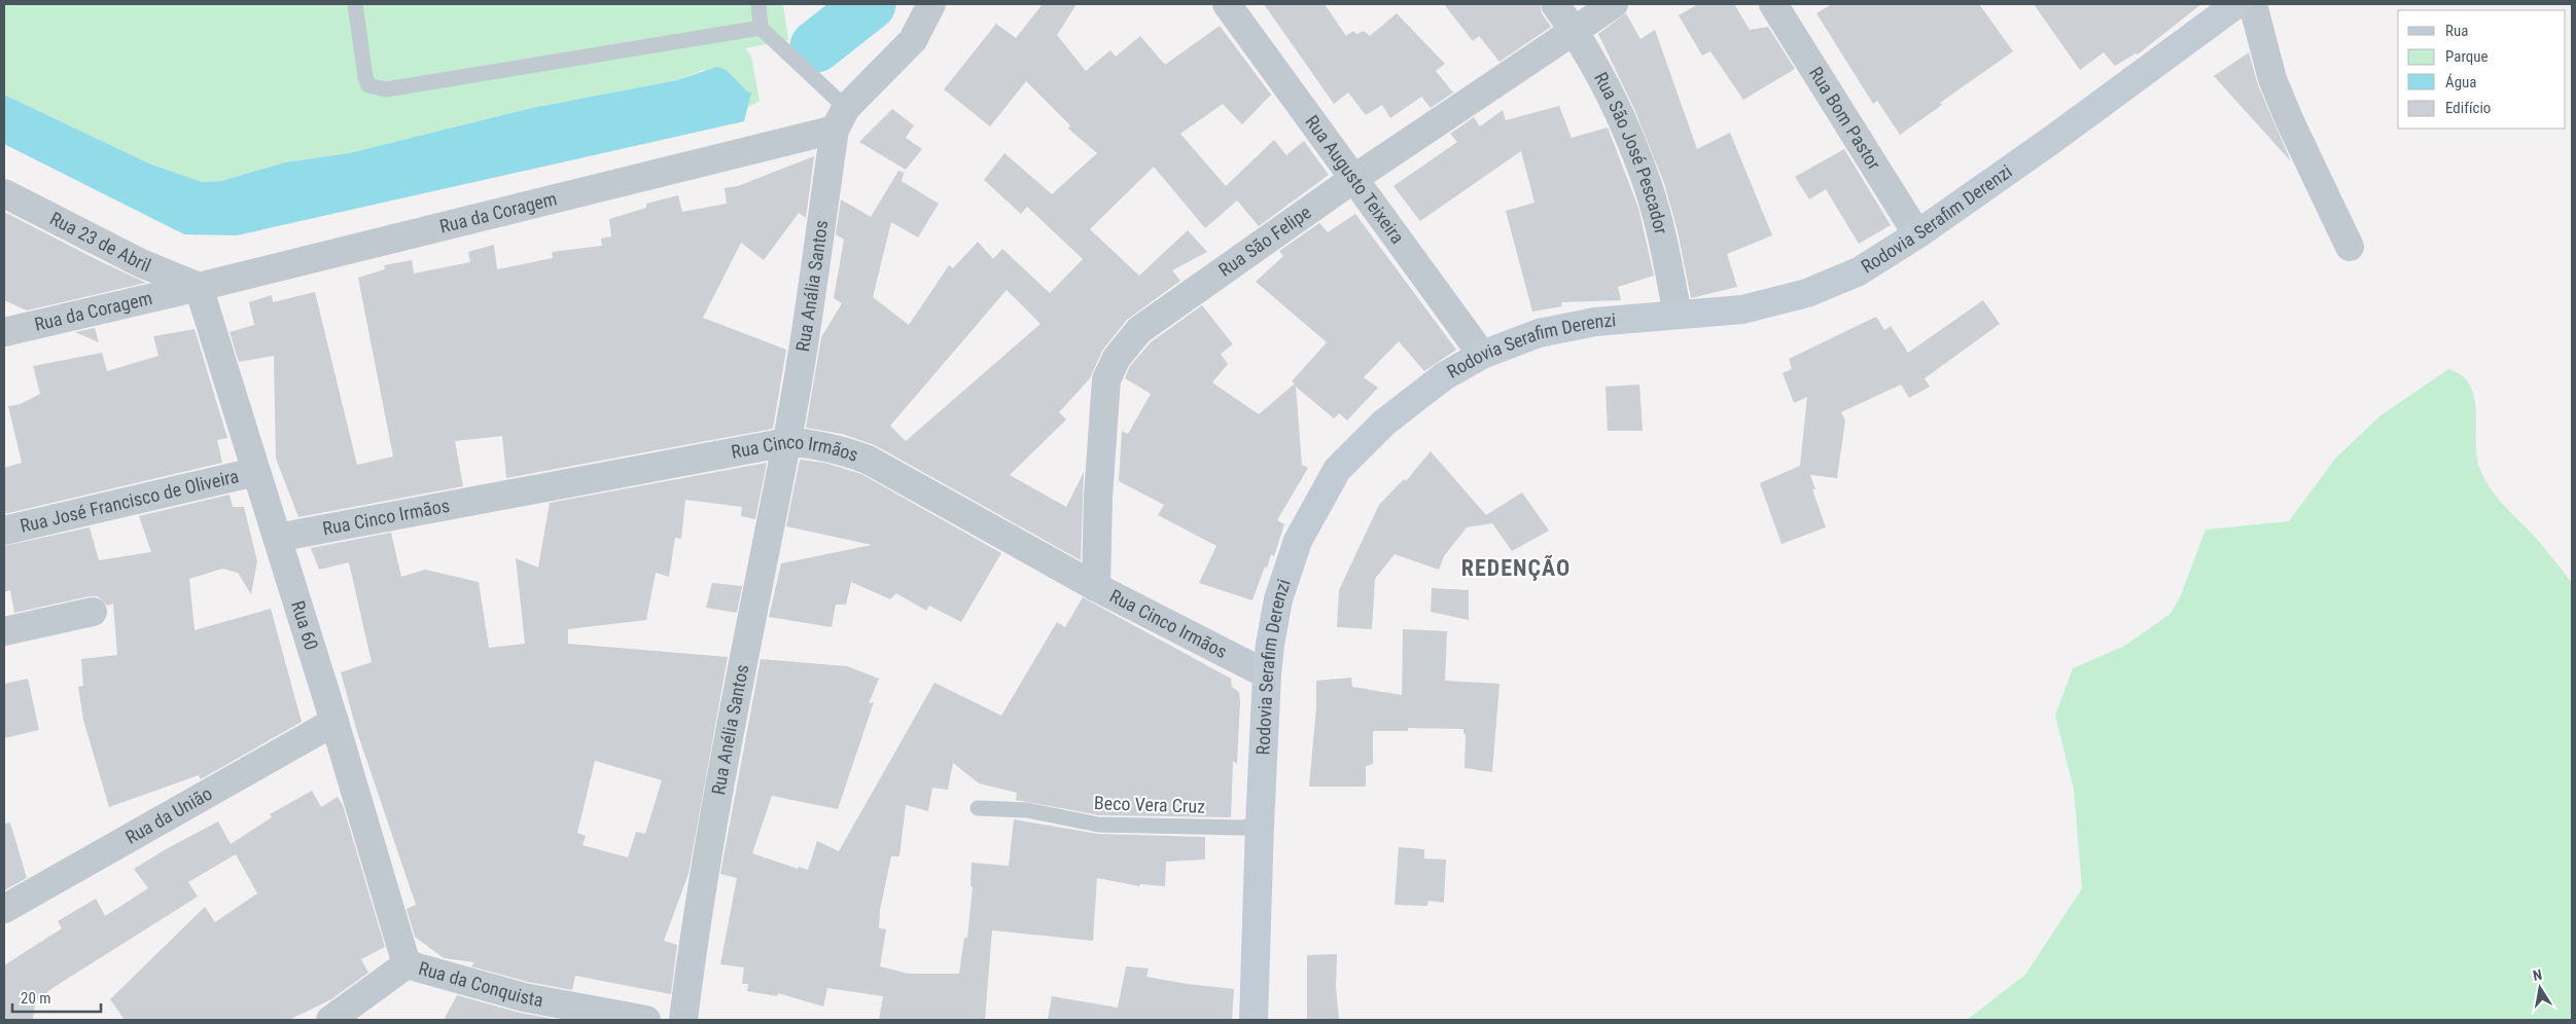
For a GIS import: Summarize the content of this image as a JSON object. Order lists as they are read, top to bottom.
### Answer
{
  "streets": {
    "main road": ["Rodovia Serafim Derenzi"],
    "street": [
      "Rua Bom Pastor",
      "Rua São José Pescador",
      "Rua Augusto Teixeira",
      "Rua da Coragem",
      "Rua 23 de Abril",
      "Rua São Felipe",
      "Rua Anália Santos",
      "Rua Cinco Irmãos",
      "Rua José Francisco de Oliveira",
      "Rua 60",
      "Rua Anélia Santos",
      "Rua da União",
      "Rua da Conquista"
    ],
    "lane": ["Beco Vera Cruz"]
  },
  "crossings": [
    ["Rua Bom Pastor", "Rodovia Serafim Derenzi"],
    ["Rua São José Pescador", "Rodovia Serafim Derenzi"],
    ["Rua São José Pescador", "Rua São Felipe"],
    ["Rua Augusto Teixeira", "Rodovia Serafim Derenzi"],
    ["Rua Augusto Teixeira", "Rua São Felipe"],
    ["Rua da Coragem", "Rua 23 de Abril"],
    ["Rua da Coragem", "Rua Anália Santos"],
    ["Rua da Coragem", "Rua 60"],
    ["Rodovia Serafim Derenzi", "Rua Cinco Irmãos"],
    ["Rodovia Serafim Derenzi", "Beco Vera Cruz"],
    ["Rua 23 de Abril", "Rua 60"],
    ["Rua São Felipe", "Rua Cinco Irmãos"],
    ["Rua Anália Santos", "Rua Cinco Irmãos"],
    ["Rua Anália Santos", "Rua Anélia Santos"],
    ["Rua Cinco Irmãos", "Rua 60"],
    ["Rua Cinco Irmãos", "Rua Anélia Santos"],
    ["Rua José Francisco de Oliveira", "Rua 60"],
    ["Rua 60", "Rua da União"],
    ["Rua 60", "Rua da Conquista"]
  ],
  "districts": ["REDENÇÃO"],
  "legend": [
    "Rua",
    "Parque",
    "Água",
    "Edifício"
  ],
  "scale_bar": "20 m",
  "north": "top"
}
